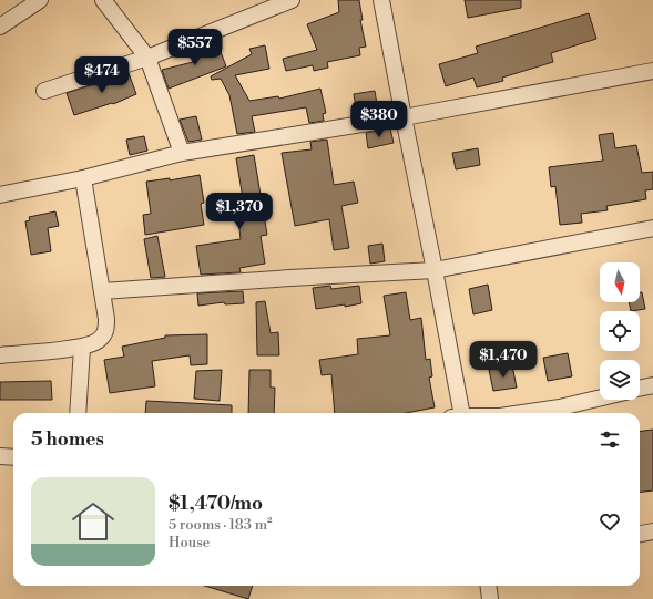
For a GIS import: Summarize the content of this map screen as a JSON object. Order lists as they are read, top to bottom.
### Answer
{
  "north": "bottom",
  "page": {
    "price": [
      "$557",
      "$474",
      "$380",
      "$1,370",
      "$1,470"
    ],
    "heading": "5 homes",
    "list": [
      {
        "name": "$1,470/mo",
        "note": "5 rooms · 183 m² · House"
      }
    ]
  }
}
